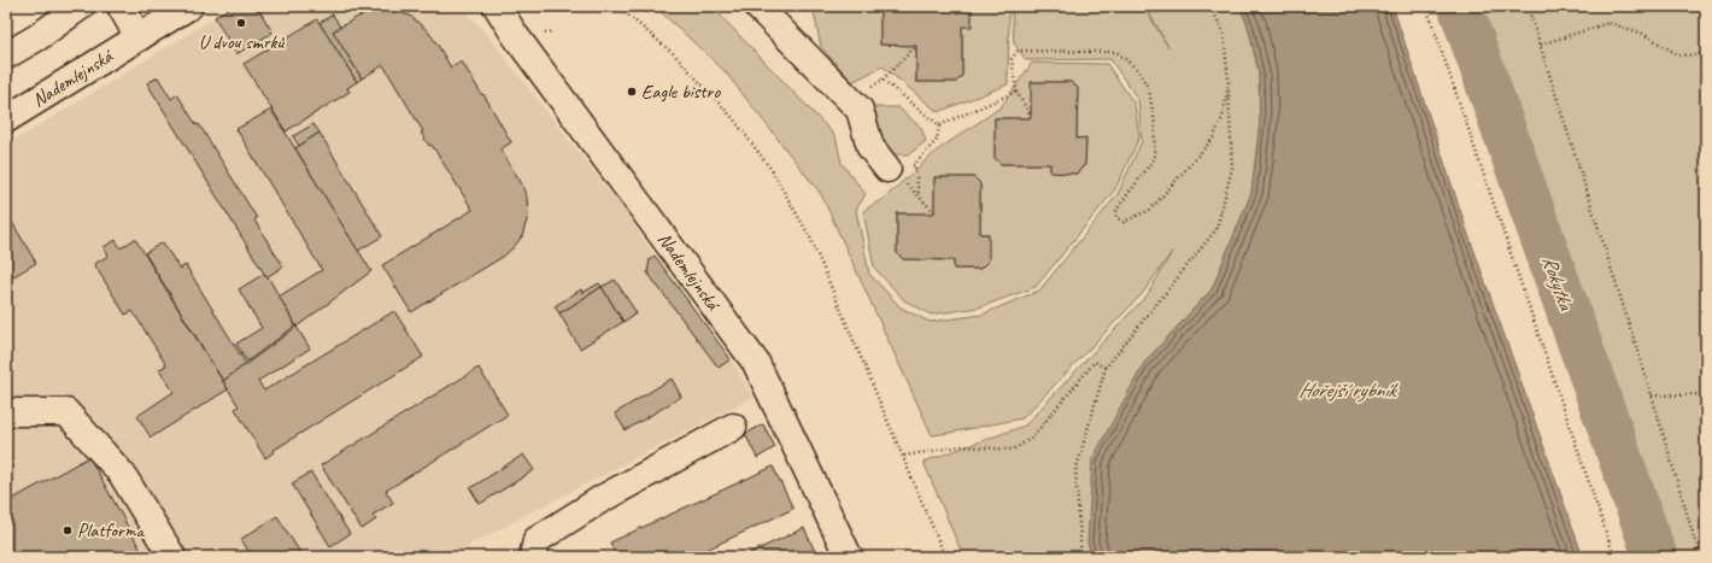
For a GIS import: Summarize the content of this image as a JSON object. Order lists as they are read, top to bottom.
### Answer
{
  "streets": {
    "street": ["Nademlejnská"]
  },
  "water": ["Rokytka", "Hořejší rybník"],
  "places": ["U dvou smrků", "Eagle bistro", "Platforma"]
}
